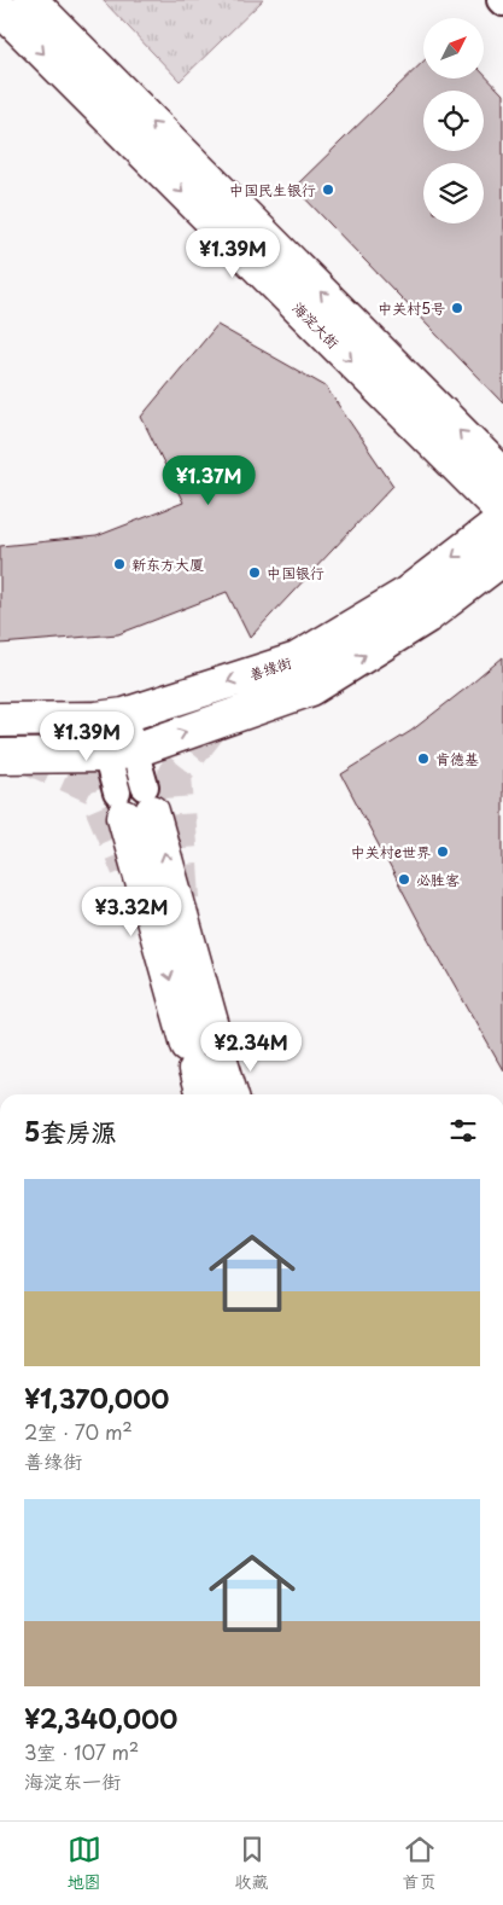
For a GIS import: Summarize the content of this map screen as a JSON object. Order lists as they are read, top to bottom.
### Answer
{
  "streets": {
    "main road": ["海淀大街", "善缘街"]
  },
  "places": [
    "中国民生银行",
    "中关村5号",
    "新东方大厦",
    "中国银行",
    "肯德基",
    "中关村e世界",
    "必胜客"
  ],
  "north": "top right",
  "page": {
    "price": [
      "¥1.39M",
      "¥1.37M",
      "¥1.39M",
      "¥3.32M",
      "¥2.34M"
    ],
    "heading": "5套房源",
    "list": [
      {
        "name": "¥1,370,000",
        "note": "2室 · 70 m² · 善缘街"
      },
      {
        "name": "¥2,340,000",
        "note": "3室 · 107 m² · 海淀东一街"
      }
    ],
    "tabs": ["地图", "收藏", "首页"]
  }
}
